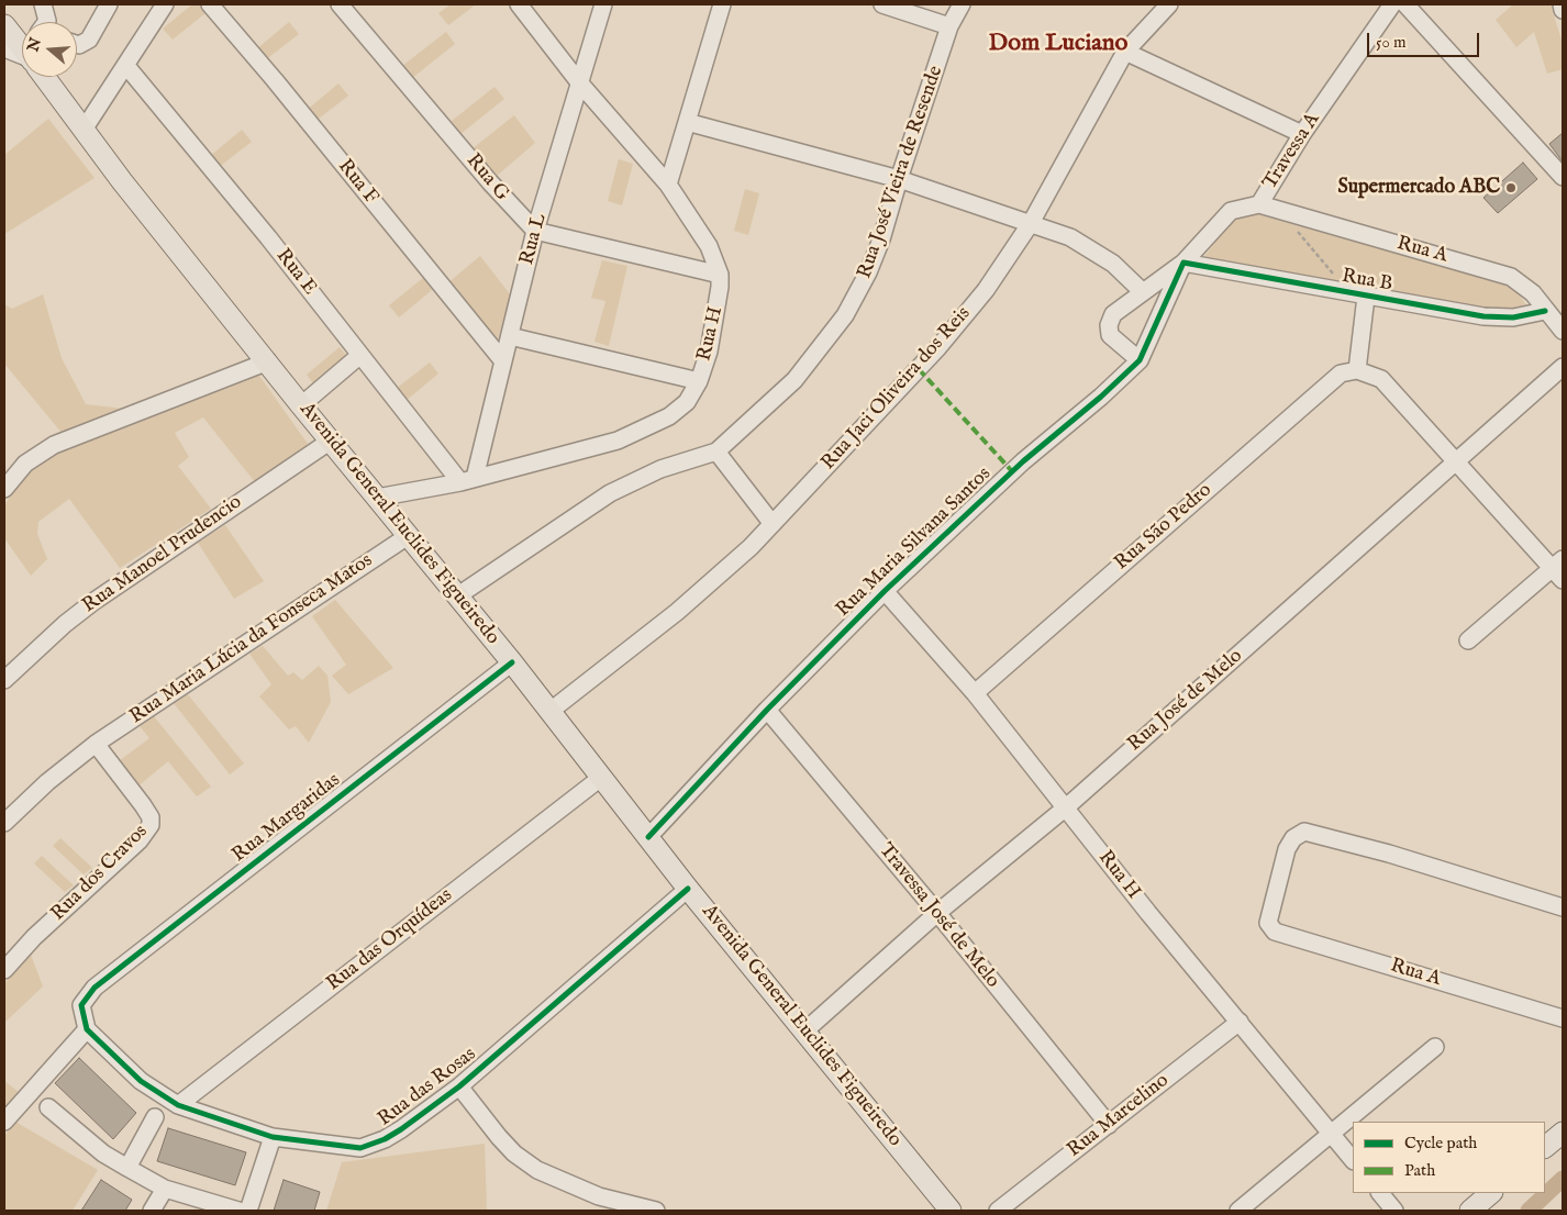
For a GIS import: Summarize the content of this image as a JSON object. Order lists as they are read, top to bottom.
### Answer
{
  "streets": {
    "main road": ["Avenida General Euclides Figueiredo"],
    "street": [
      "Travessa A",
      "Rua José Vieira de Resende",
      "Rua G",
      "Rua F",
      "Rua L",
      "Rua A",
      "Rua E",
      "Rua B",
      "Rua H",
      "Rua Jaci Oliveira dos Reis",
      "Rua São Pedro",
      "Rua Maria Silvana Santos",
      "Rua Manoel Prudencio",
      "Rua Maria Lúcia da Fonseca Matos",
      "Rua José de Melo",
      "Rua Margaridas",
      "Rua dos Cravos",
      "Travessa José de Melo",
      "Rua das Orquídeas",
      "Rua das Rosas",
      "Rua Marcelino"
    ]
  },
  "crossings": [
    ["Travessa A", "Rua A"],
    ["Travessa A", "Rua B"],
    ["Travessa A", "Rua Maria Silvana Santos"],
    ["Rua José Vieira de Resende", "Avenida General Euclides Figueiredo"],
    ["Rua G", "Rua L"],
    ["Rua F", "Rua L"],
    ["Rua L", "Rua E"],
    ["Rua L", "Rua H"],
    ["Rua A", "Rua B"],
    ["Rua E", "Rua H"],
    ["Rua B", "Rua São Pedro"],
    ["Rua B", "Rua Maria Silvana Santos"],
    ["Rua H", "Avenida General Euclides Figueiredo"],
    ["Rua H", "Rua São Pedro"],
    ["Rua H", "Rua Maria Silvana Santos"],
    ["Rua H", "Rua José de Melo"],
    ["Rua H", "Rua Marcelino"],
    ["Rua Jaci Oliveira dos Reis", "Avenida General Euclides Figueiredo"],
    ["Avenida General Euclides Figueiredo", "Rua Maria Silvana Santos"],
    ["Avenida General Euclides Figueiredo", "Rua Manoel Prudencio"],
    ["Avenida General Euclides Figueiredo", "Rua Maria Lúcia da Fonseca Matos"],
    ["Avenida General Euclides Figueiredo", "Rua José de Melo"],
    ["Avenida General Euclides Figueiredo", "Rua Margaridas"],
    ["Avenida General Euclides Figueiredo", "Rua das Orquídeas"],
    ["Avenida General Euclides Figueiredo", "Rua das Rosas"],
    ["Rua Maria Silvana Santos", "Travessa José de Melo"],
    ["Rua Maria Lúcia da Fonseca Matos", "Rua dos Cravos"],
    ["Rua José de Melo", "Travessa José de Melo"],
    ["Rua Margaridas", "Rua das Rosas"],
    ["Travessa José de Melo", "Rua Marcelino"],
    ["Rua das Orquídeas", "Rua das Rosas"]
  ],
  "districts": ["Dom Luciano"],
  "places": ["Supermercado ABC"],
  "legend": ["Cycle path", "Path"],
  "scale_bar": "50 m",
  "north": "left"
}
